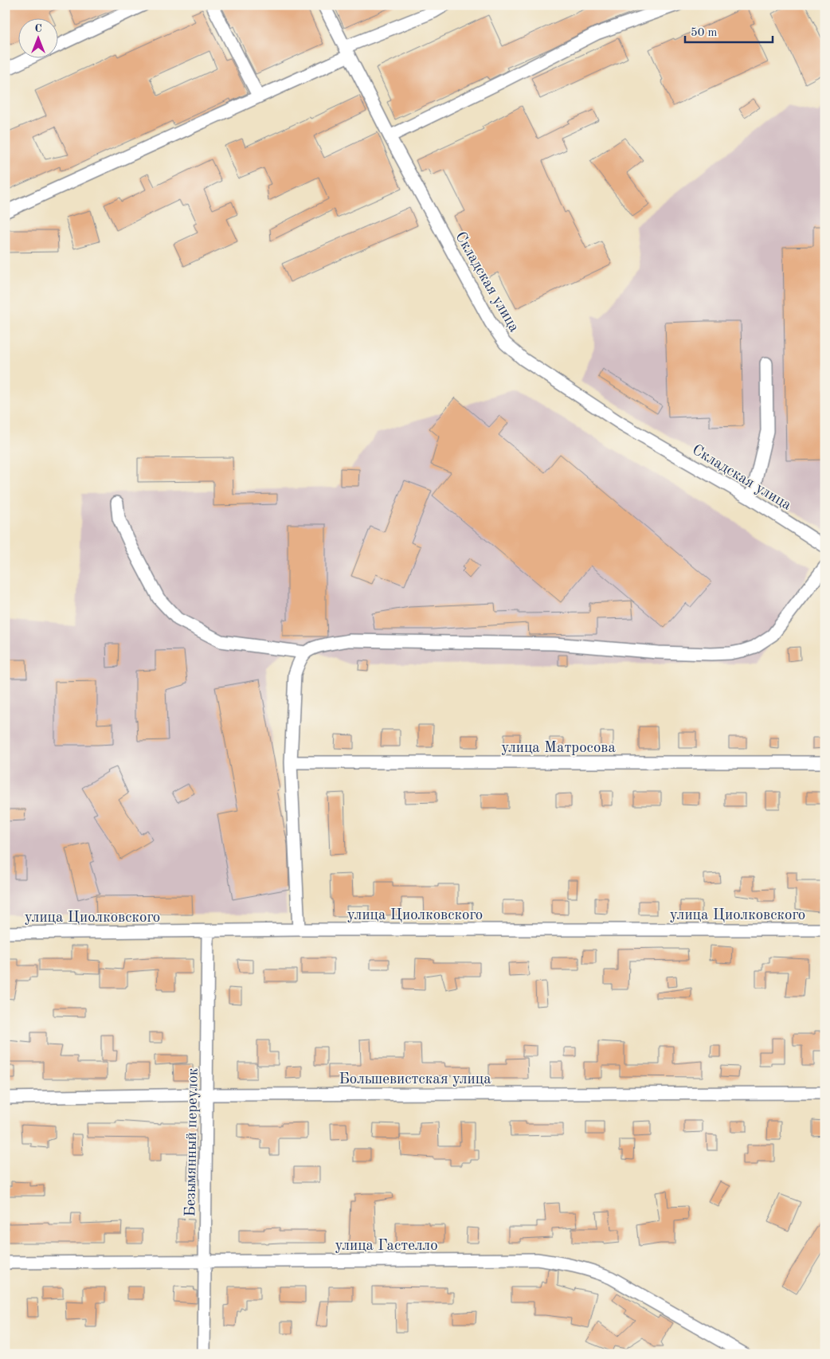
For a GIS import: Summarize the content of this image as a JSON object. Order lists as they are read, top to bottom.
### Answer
{
  "streets": {
    "street": [
      "Складская улица",
      "улица Матросова",
      "улица Циолковского",
      "Большевистская улица",
      "Безымянный переулок",
      "улица Гастелло"
    ]
  },
  "crossings": [
    ["улица Циолковского", "Безымянный переулок"],
    ["Большевистская улица", "Безымянный переулок"],
    ["Безымянный переулок", "улица Гастелло"]
  ],
  "scale_bar": "50 m",
  "north": "top"
}
